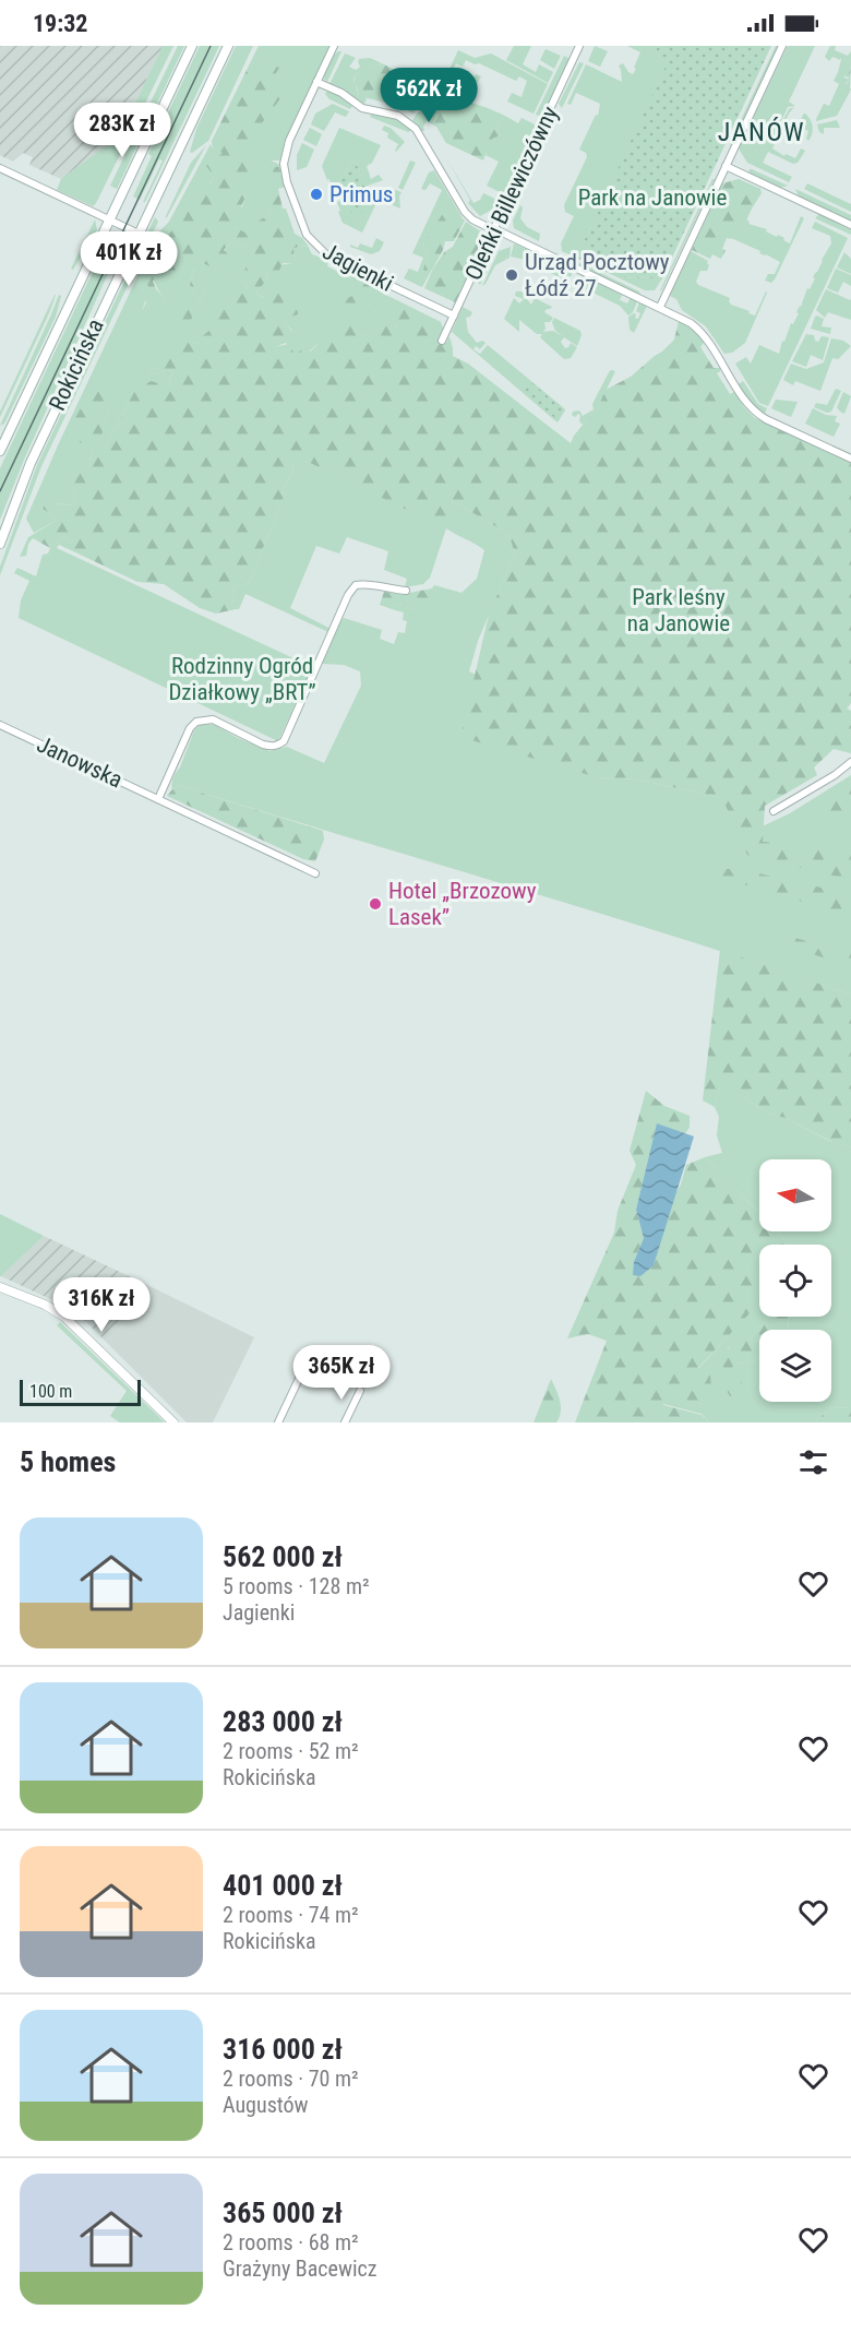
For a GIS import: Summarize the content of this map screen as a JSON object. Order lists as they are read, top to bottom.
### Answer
{
  "streets": {
    "main road": ["Rokicińska"],
    "street": ["Oleńki Billewiczówny", "Jagienki", "Janowska"]
  },
  "crossings": [
    ["Oleńki Billewiczówny", "Jagienki"]
  ],
  "districts": ["JANÓW"],
  "parks": ["Park na Janowie", "Park leśny na Janowie", "Rodzinny Ogród Działkowy „BRT”"],
  "places": ["Primus", "Urząd Pocztowy Łódź 27", "Hotel „Brzozowy Lasek”"],
  "scale_bar": "100 m",
  "north": "left",
  "page": {
    "status": "19:32",
    "price": [
      "562K zł",
      "283K zł",
      "401K zł",
      "316K zł",
      "365K zł"
    ],
    "scale": "100 m",
    "heading": "5 homes",
    "list": [
      {
        "name": "562 000 zł",
        "note": "5 rooms · 128 m² · Jagienki"
      },
      {
        "name": "283 000 zł",
        "note": "2 rooms · 52 m² · Rokicińska"
      },
      {
        "name": "401 000 zł",
        "note": "2 rooms · 74 m² · Rokicińska"
      },
      {
        "name": "316 000 zł",
        "note": "2 rooms · 70 m² · Augustów"
      },
      {
        "name": "365 000 zł",
        "note": "2 rooms · 68 m² · Grażyny Bacewicz"
      }
    ]
  }
}
